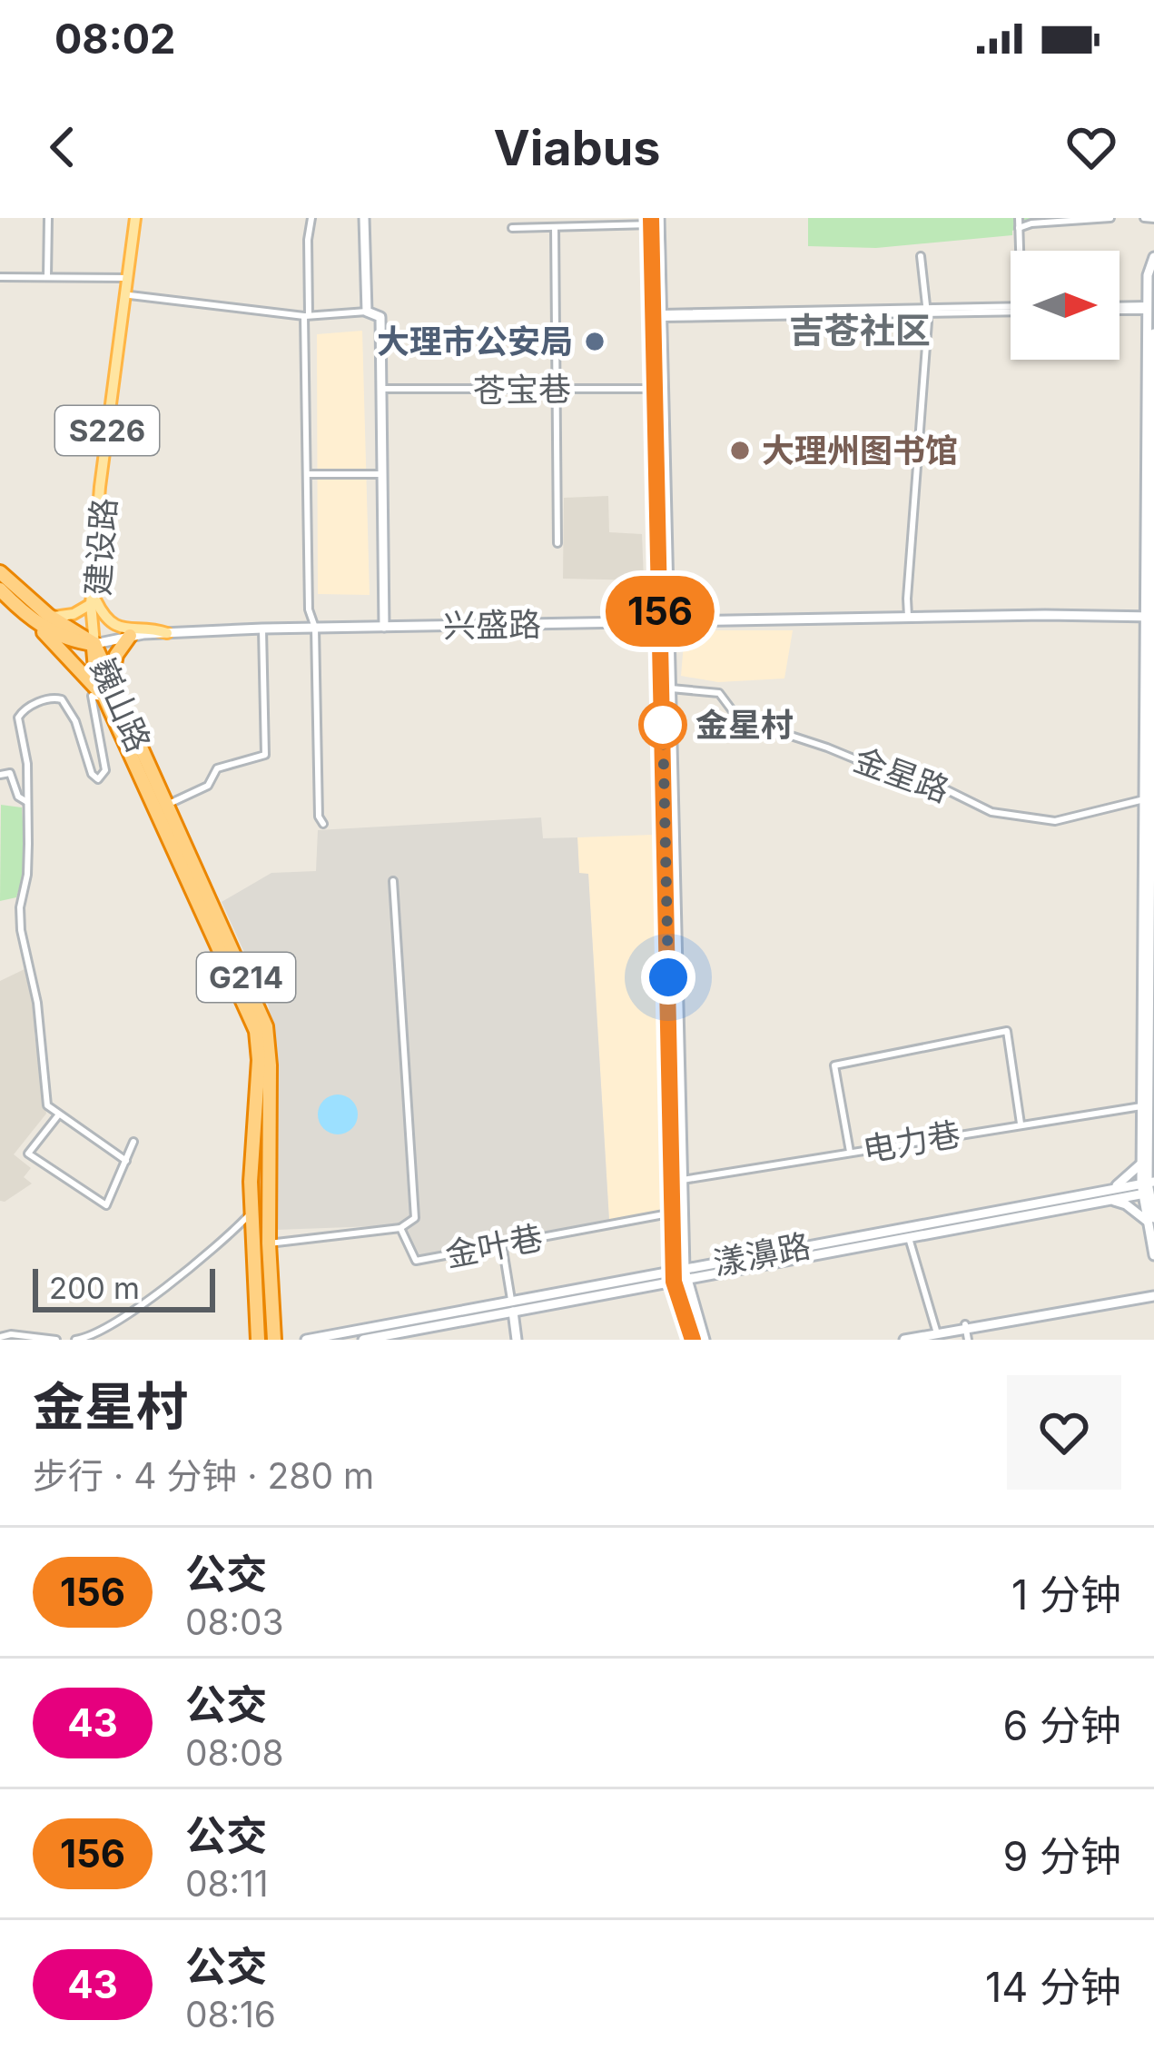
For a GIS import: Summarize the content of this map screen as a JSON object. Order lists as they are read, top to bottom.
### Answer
{
  "streets": {
    "highway": ["巍山路", "G214"],
    "main road": [
      "S226",
      "建设路",
      "兴盛路",
      "漾濞路"
    ],
    "street": [
      "苍宝巷",
      "金星路",
      "电力巷",
      "金叶巷"
    ]
  },
  "crossings": [
    ["建设路", "兴盛路"],
    ["建设路", "巍山路"],
    ["兴盛路", "巍山路"],
    ["巍山路", "金叶巷"]
  ],
  "districts": ["吉苍社区"],
  "places": ["大理市公安局", "大理州图书馆", "金星村"],
  "lines": ["bus line 156"],
  "scale_bar": "200 m",
  "north": "right",
  "page": {
    "status": "08:02",
    "header": "Viabus",
    "on_map": "156",
    "scale": "200 m",
    "heading": ["金星村", "步行 · 4 分钟 · 280 m"],
    "list": [
      {
        "mark": "156",
        "name": "公交",
        "note": "08:03",
        "value": "1 分钟"
      },
      {
        "mark": "43",
        "name": "公交",
        "note": "08:08",
        "value": "6 分钟"
      },
      {
        "mark": "156",
        "name": "公交",
        "note": "08:11",
        "value": "9 分钟"
      },
      {
        "mark": "43",
        "name": "公交",
        "note": "08:16",
        "value": "14 分钟"
      }
    ]
  }
}
